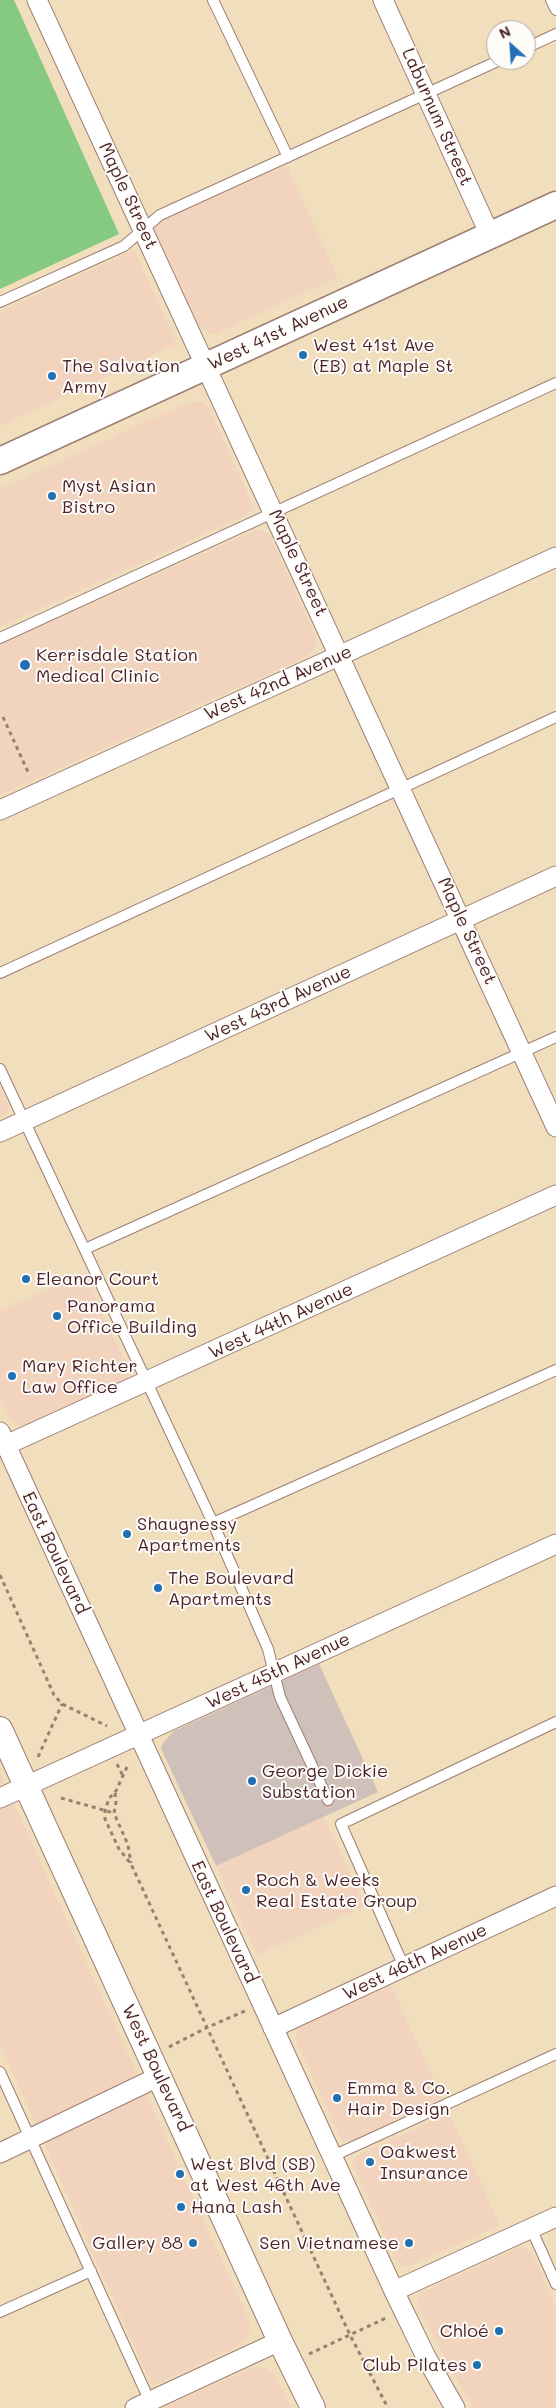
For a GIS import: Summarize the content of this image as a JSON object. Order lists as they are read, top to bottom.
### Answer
{
  "streets": {
    "main road": ["West 41st Avenue"],
    "street": [
      "Laburnum Street",
      "Maple Street",
      "West 42nd Avenue",
      "West 43rd Avenue",
      "West 44th Avenue",
      "East Boulevard",
      "West 45th Avenue",
      "West 46th Avenue",
      "West Boulevard"
    ]
  },
  "crossings": [
    ["Laburnum Street", "West 41st Avenue"],
    ["Maple Street", "West 41st Avenue"],
    ["Maple Street", "West 42nd Avenue"],
    ["Maple Street", "West 43rd Avenue"],
    ["West 44th Avenue", "East Boulevard"],
    ["East Boulevard", "West 45th Avenue"],
    ["East Boulevard", "West 46th Avenue"],
    ["West 45th Avenue", "West Boulevard"]
  ],
  "places": [
    "West 41st Ave (EB) at Maple St",
    "The Salvation Army",
    "Myst Asian Bistro",
    "Kerrisdale Station Medical Clinic",
    "Eleanor Court",
    "Panorama Office Building",
    "Mary Richter Law Office",
    "Shaugnessy Apartments",
    "The Boulevard Apartments",
    "George Dickie Substation",
    "Roch & Weeks Real Estate Group",
    "Emma & Co. Hair Design",
    "Oakwest Insurance",
    "West Blvd (SB) at West 46th Ave",
    "Hana Lash",
    "Gallery 88",
    "Sen Vietnamese",
    "Chloé",
    "Club Pilates"
  ],
  "north": "top left"
}
